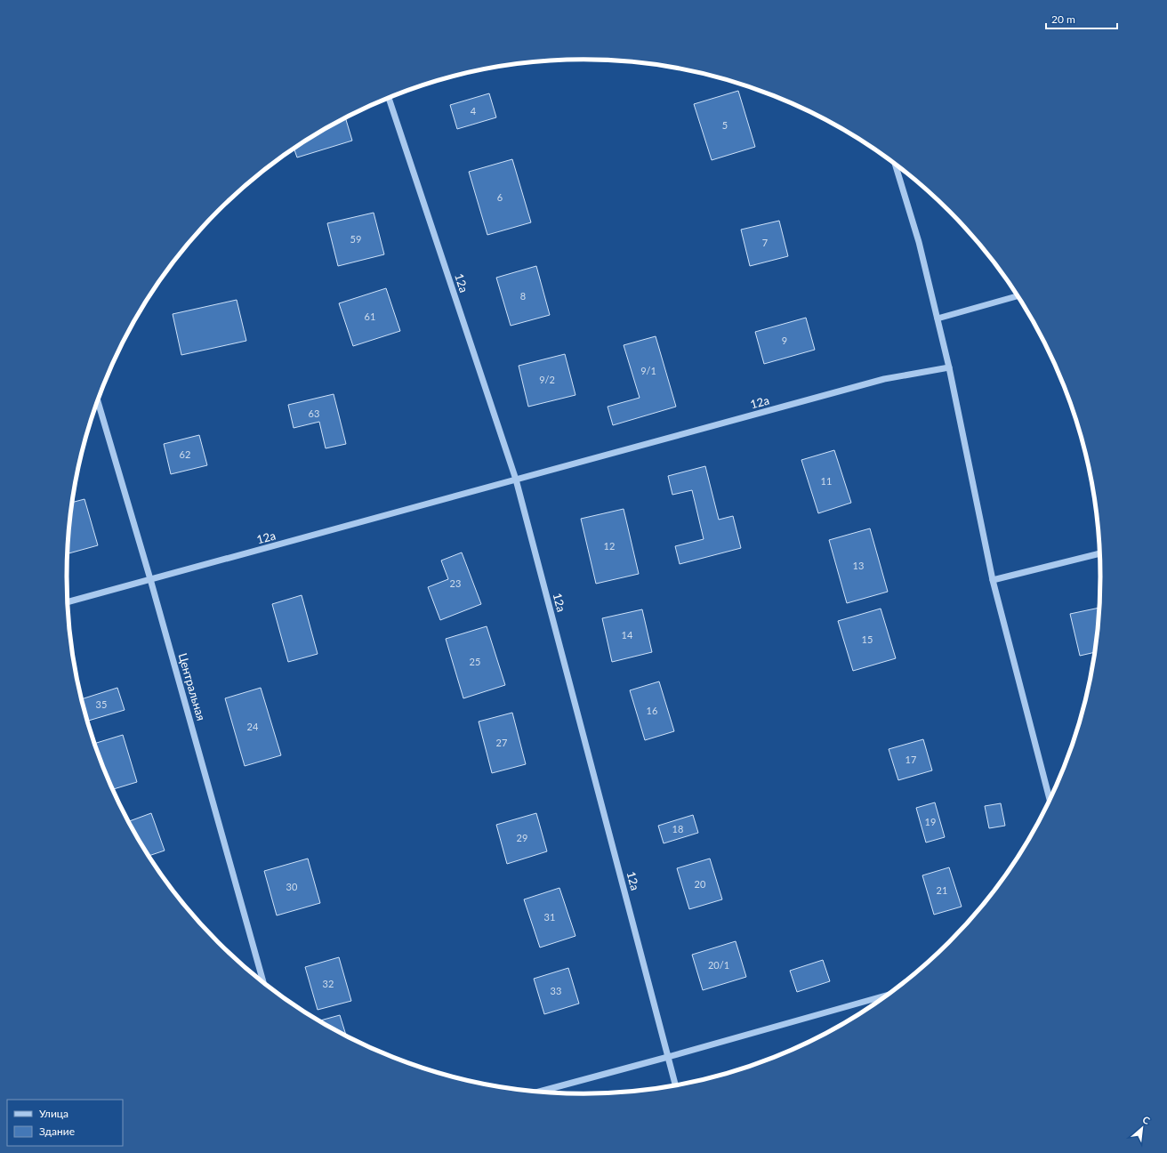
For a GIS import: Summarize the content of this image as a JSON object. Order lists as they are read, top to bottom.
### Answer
{
  "streets": {
    "street": ["12а", "Центральная"]
  },
  "crossings": [
    ["12а", "Центральная"]
  ],
  "house_numbers": [
    "4",
    "5",
    "6",
    "59",
    "7",
    "8",
    "61",
    "9",
    "9/1",
    "9/2",
    "63",
    "62",
    "11",
    "12",
    "13",
    "23",
    "14",
    "15",
    "25",
    "35",
    "16",
    "24",
    "27",
    "17",
    "19",
    "18",
    "29",
    "20",
    "30",
    "21",
    "31",
    "20/1",
    "32",
    "33"
  ],
  "legend": ["Улица", "Здание"],
  "scale_bar": "20 m",
  "north": "top right"
}
